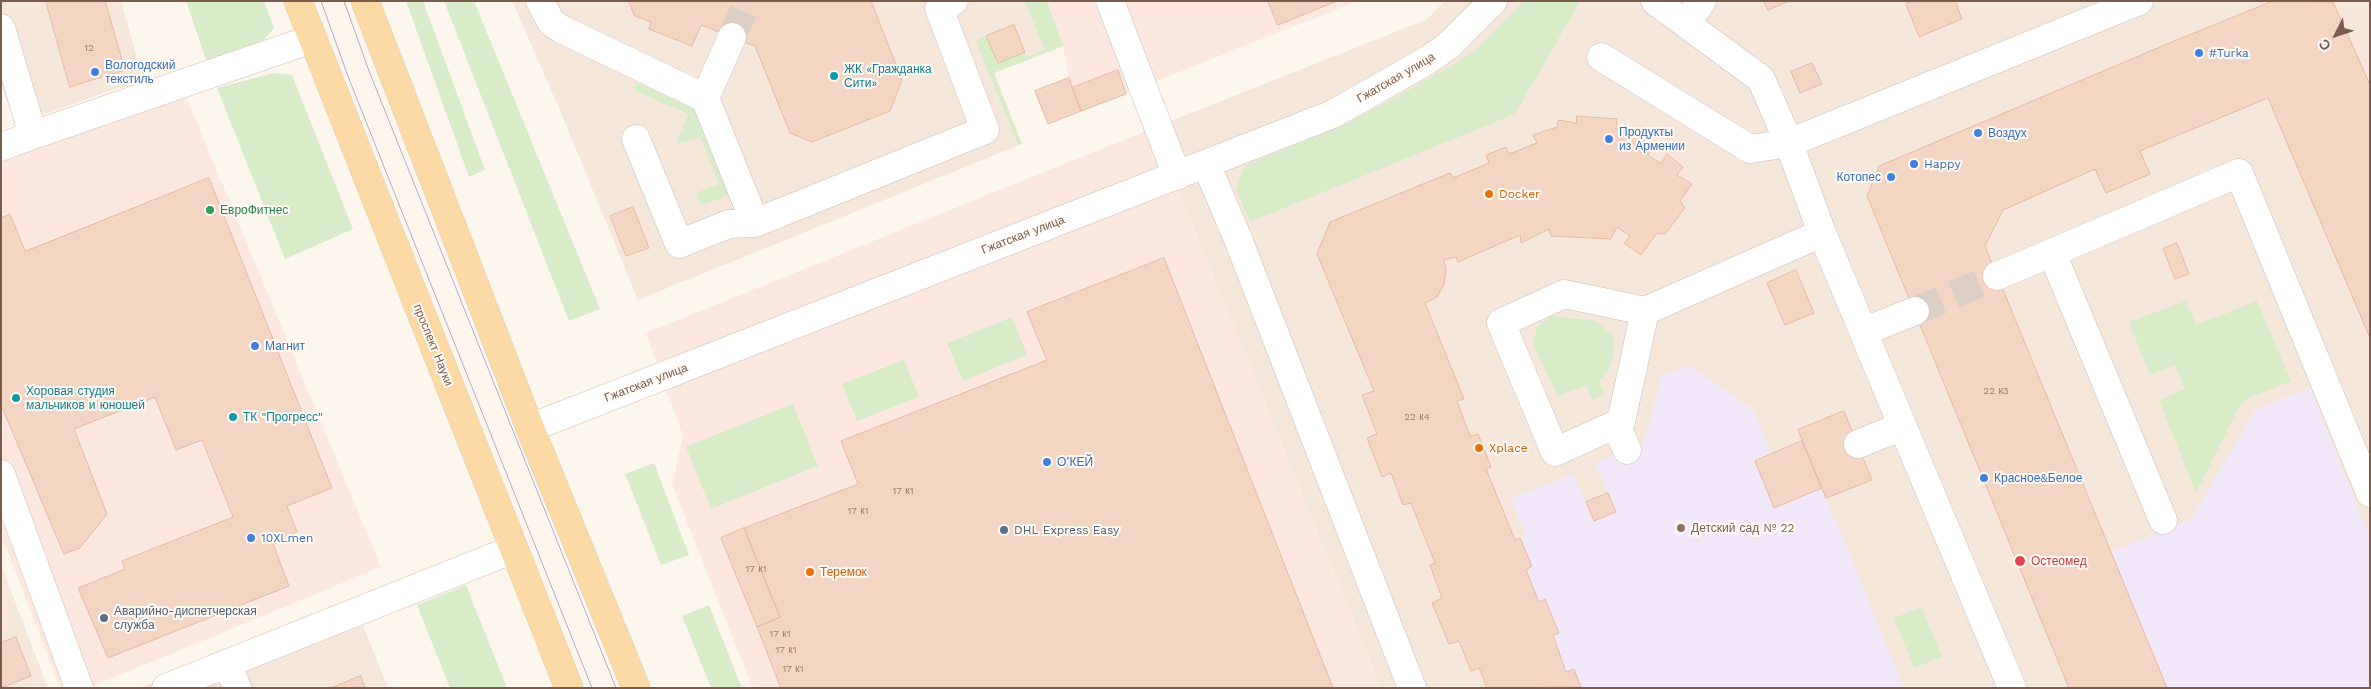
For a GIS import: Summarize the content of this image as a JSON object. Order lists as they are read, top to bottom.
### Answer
{
  "streets": {
    "main road": ["проспект Науки"],
    "street": ["Гжатская улица"]
  },
  "places": [
    "#Turka",
    "Вологодский текстиль",
    "ЖК «Гражданка Сити»",
    "Воздух",
    "Продукты из Армении",
    "Happy",
    "Котопес",
    "Docker",
    "ЕвроФитнес",
    "Магнит",
    "Хоровая студия мальчиков и юношей",
    "ТК \"Прогресс\"",
    "Xplace",
    "О’КЕЙ",
    "Красное&Белое",
    "Детский сад № 22",
    "DHL Express Easy",
    "10XLmen",
    "Остеомед",
    "Теремок",
    "Аварийно-диспетчерская служба"
  ],
  "house_numbers": [
    "12",
    "22 к3",
    "22 к4",
    "17 к1",
    "17 к1",
    "17 к1",
    "17 к1",
    "17 к1",
    "17 к1"
  ],
  "north": "bottom left"
}
